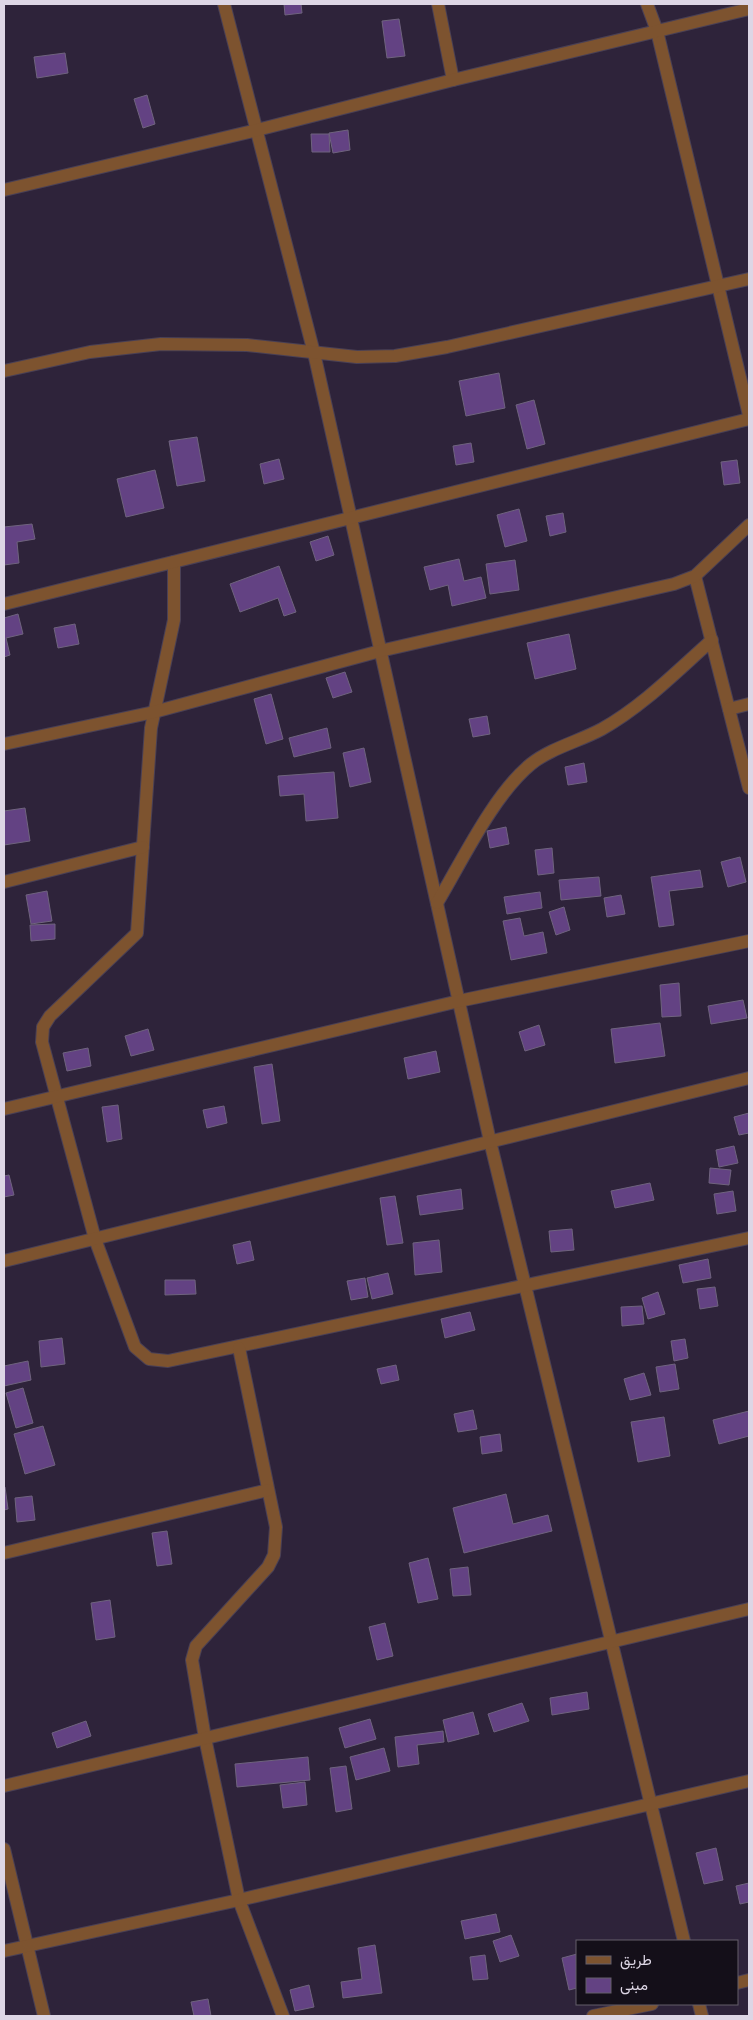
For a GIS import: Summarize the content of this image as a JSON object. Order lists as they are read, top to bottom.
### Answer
{
  "legend": ["طريق", "مبنى"]
}
